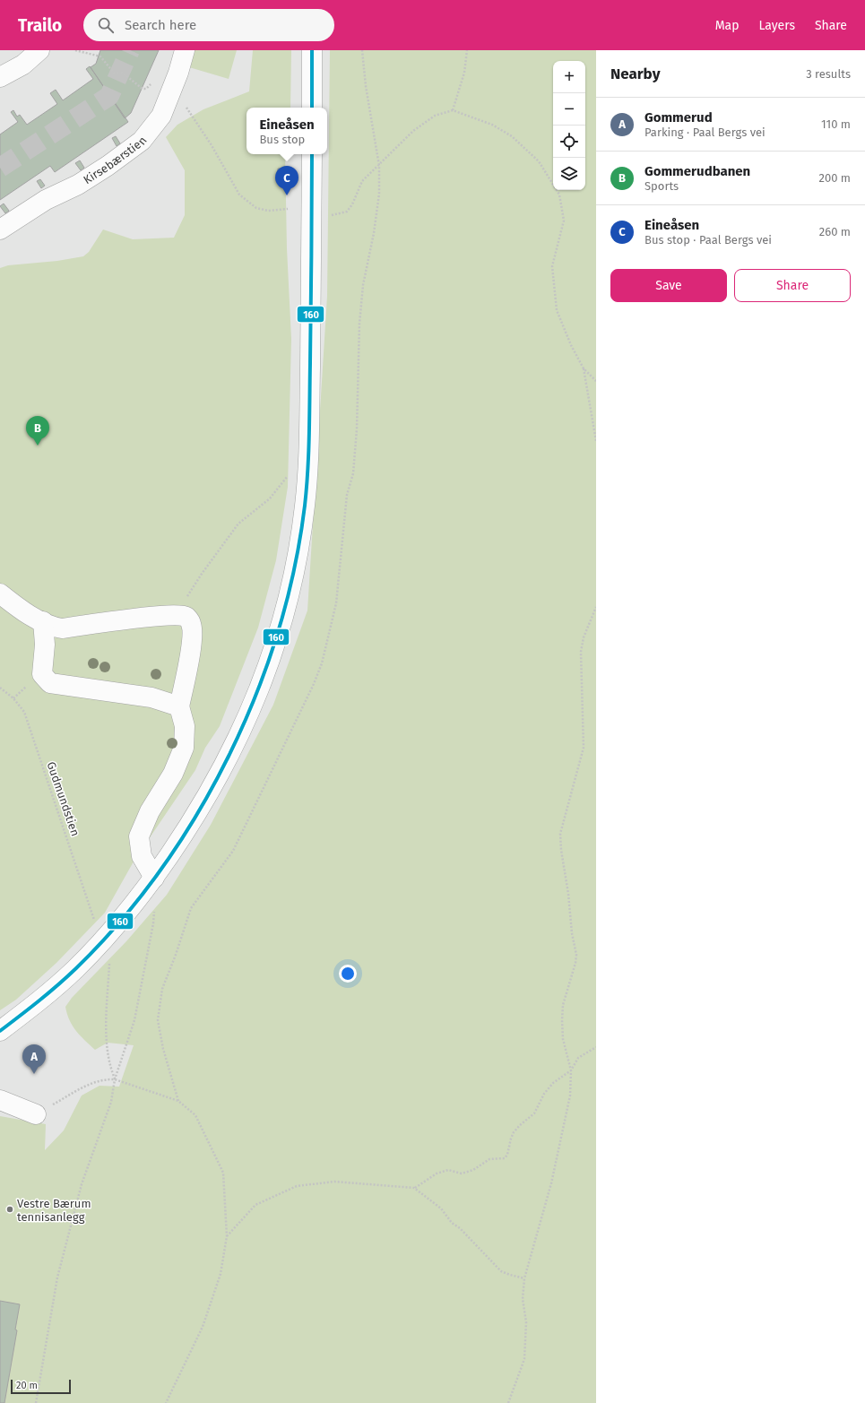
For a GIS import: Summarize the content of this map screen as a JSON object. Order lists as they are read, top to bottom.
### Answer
{
  "streets": {
    "street": ["Kirsebærstien"],
    "path": ["Gudmundstien"]
  },
  "places": ["Vestre Bærum tennisanlegg"],
  "lines": ["transit line 160"],
  "scale_bar": "20 m",
  "page": {
    "header": "Trailo",
    "search": "Search here",
    "nav": ["Map", "Layers", "Share"],
    "heading": ["Nearby", "3 results"],
    "map_buttons": ["+", "−"],
    "list": [
      {
        "mark": "A",
        "name": "Gommerud",
        "note": "Parking · Paal Bergs vei",
        "value": "110 m"
      },
      {
        "mark": "B",
        "name": "Gommerudbanen",
        "note": "Sports",
        "value": "200 m"
      },
      {
        "mark": "C",
        "name": "Eineåsen",
        "note": "Bus stop · Paal Bergs vei",
        "value": "260 m"
      }
    ],
    "popup": ["Eineåsen", "Bus stop"],
    "pins": ["C", "B", "A"],
    "buttons": ["Save", "Share"],
    "scale": "20 m"
  }
}
